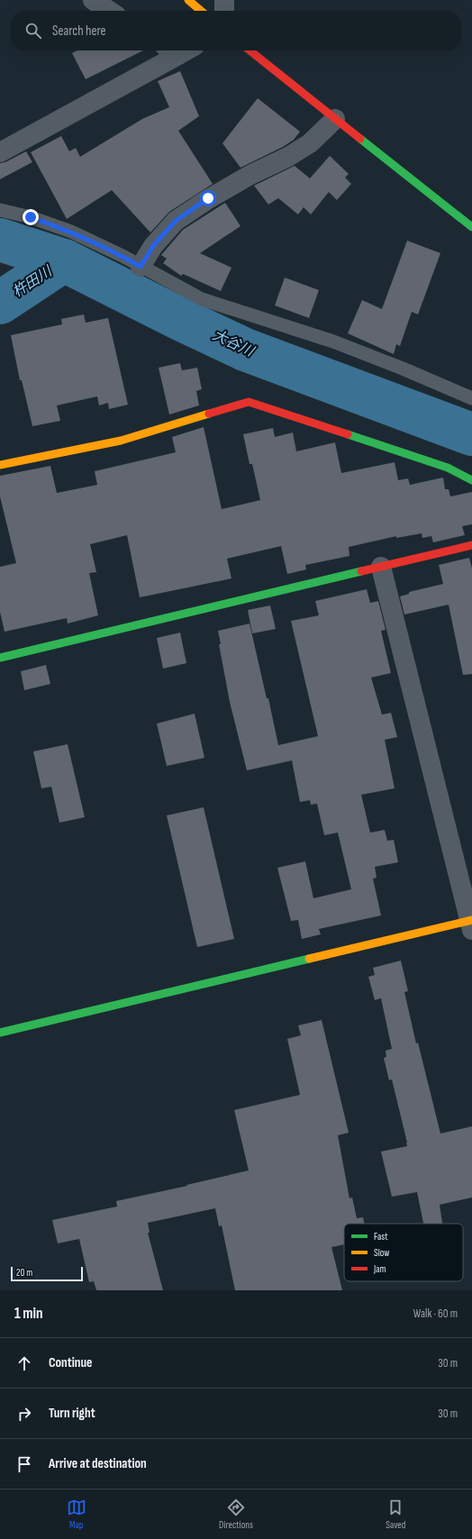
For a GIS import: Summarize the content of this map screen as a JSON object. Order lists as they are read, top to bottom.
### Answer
{
  "water": ["杵田川", "大谷川"],
  "legend": ["Fast", "Slow", "Jam"],
  "scale_bar": "20 m",
  "page": {
    "search": "Search here",
    "scale": "20 m",
    "heading": ["1 min", "Walk · 60 m"],
    "list": [
      ["Continue", "30 m"],
      ["Turn right", "30 m"],
      "Arrive at destination"
    ],
    "nav": ["Map", "Directions", "Saved"]
  }
}
